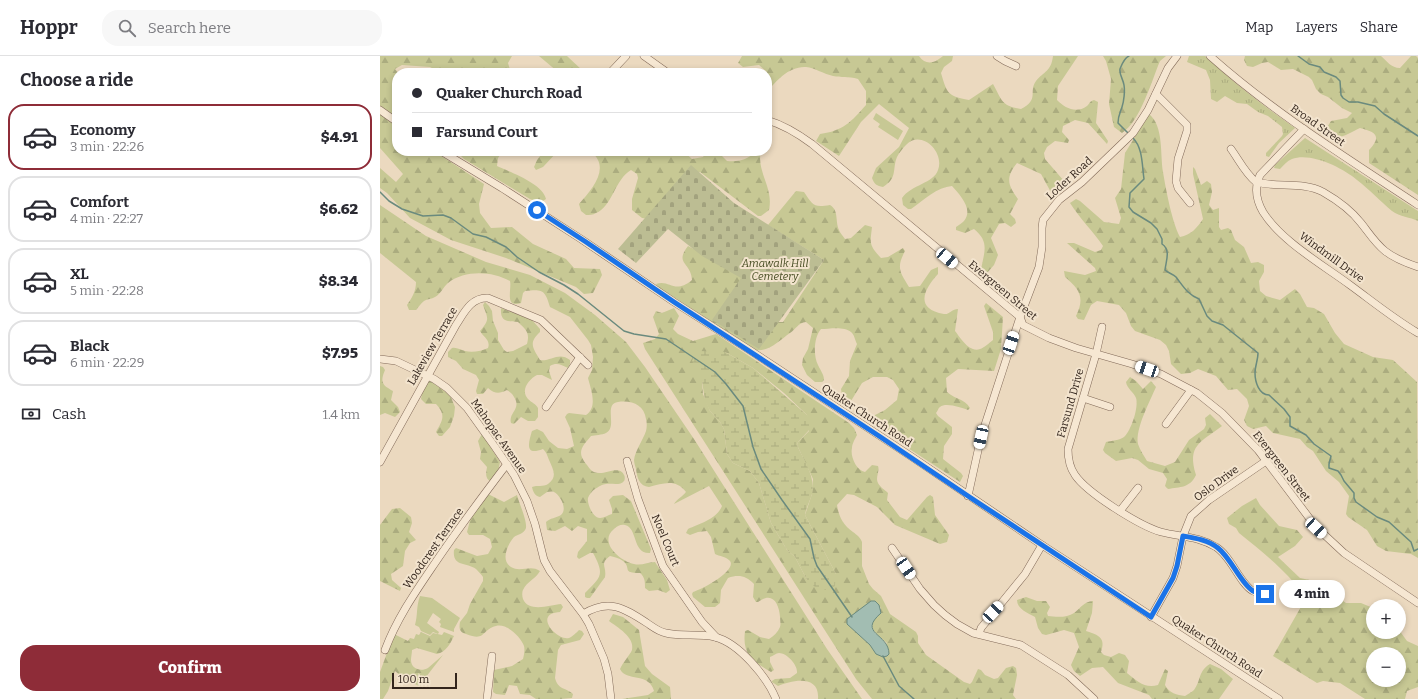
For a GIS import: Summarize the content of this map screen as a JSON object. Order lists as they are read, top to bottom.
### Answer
{
  "streets": {
    "street": [
      "Broad Street",
      "Loder Road",
      "Windmill Drive",
      "Evergreen Street",
      "Lakeview Terrace",
      "Farsund Drive",
      "Quaker Church Road",
      "Mahopac Avenue",
      "Oslo Drive",
      "Noel Court",
      "Woodcrest Terrace"
    ]
  },
  "crossings": [
    ["Loder Road", "Evergreen Street"],
    ["Loder Road", "Quaker Church Road"],
    ["Evergreen Street", "Farsund Drive"],
    ["Evergreen Street", "Oslo Drive"],
    ["Lakeview Terrace", "Mahopac Avenue"],
    ["Farsund Drive", "Oslo Drive"],
    ["Quaker Church Road", "Oslo Drive"],
    ["Mahopac Avenue", "Woodcrest Terrace"]
  ],
  "parks": ["Amawalk Hill Cemetery"],
  "scale_bar": "100 m",
  "page": {
    "header": "Hoppr",
    "search": "Search here",
    "nav": ["Map", "Layers", "Share"],
    "heading": "Choose a ride",
    "banner": ["Quaker Church Road", "Farsund Court"],
    "list": [
      {
        "name": "Economy",
        "note": "3 min · 22:26",
        "value": "$4.91"
      },
      {
        "name": "Comfort",
        "note": "4 min · 22:27",
        "value": "$6.62"
      },
      {
        "name": "XL",
        "note": "5 min · 22:28",
        "value": "$8.34"
      },
      {
        "name": "Black",
        "note": "6 min · 22:29",
        "value": "$7.95"
      }
    ],
    "pay": ["Cash", "1.4 km"],
    "bubble": "4 min",
    "map_buttons": ["+", "−"],
    "buttons": "Confirm",
    "scale": "100 m"
  }
}
